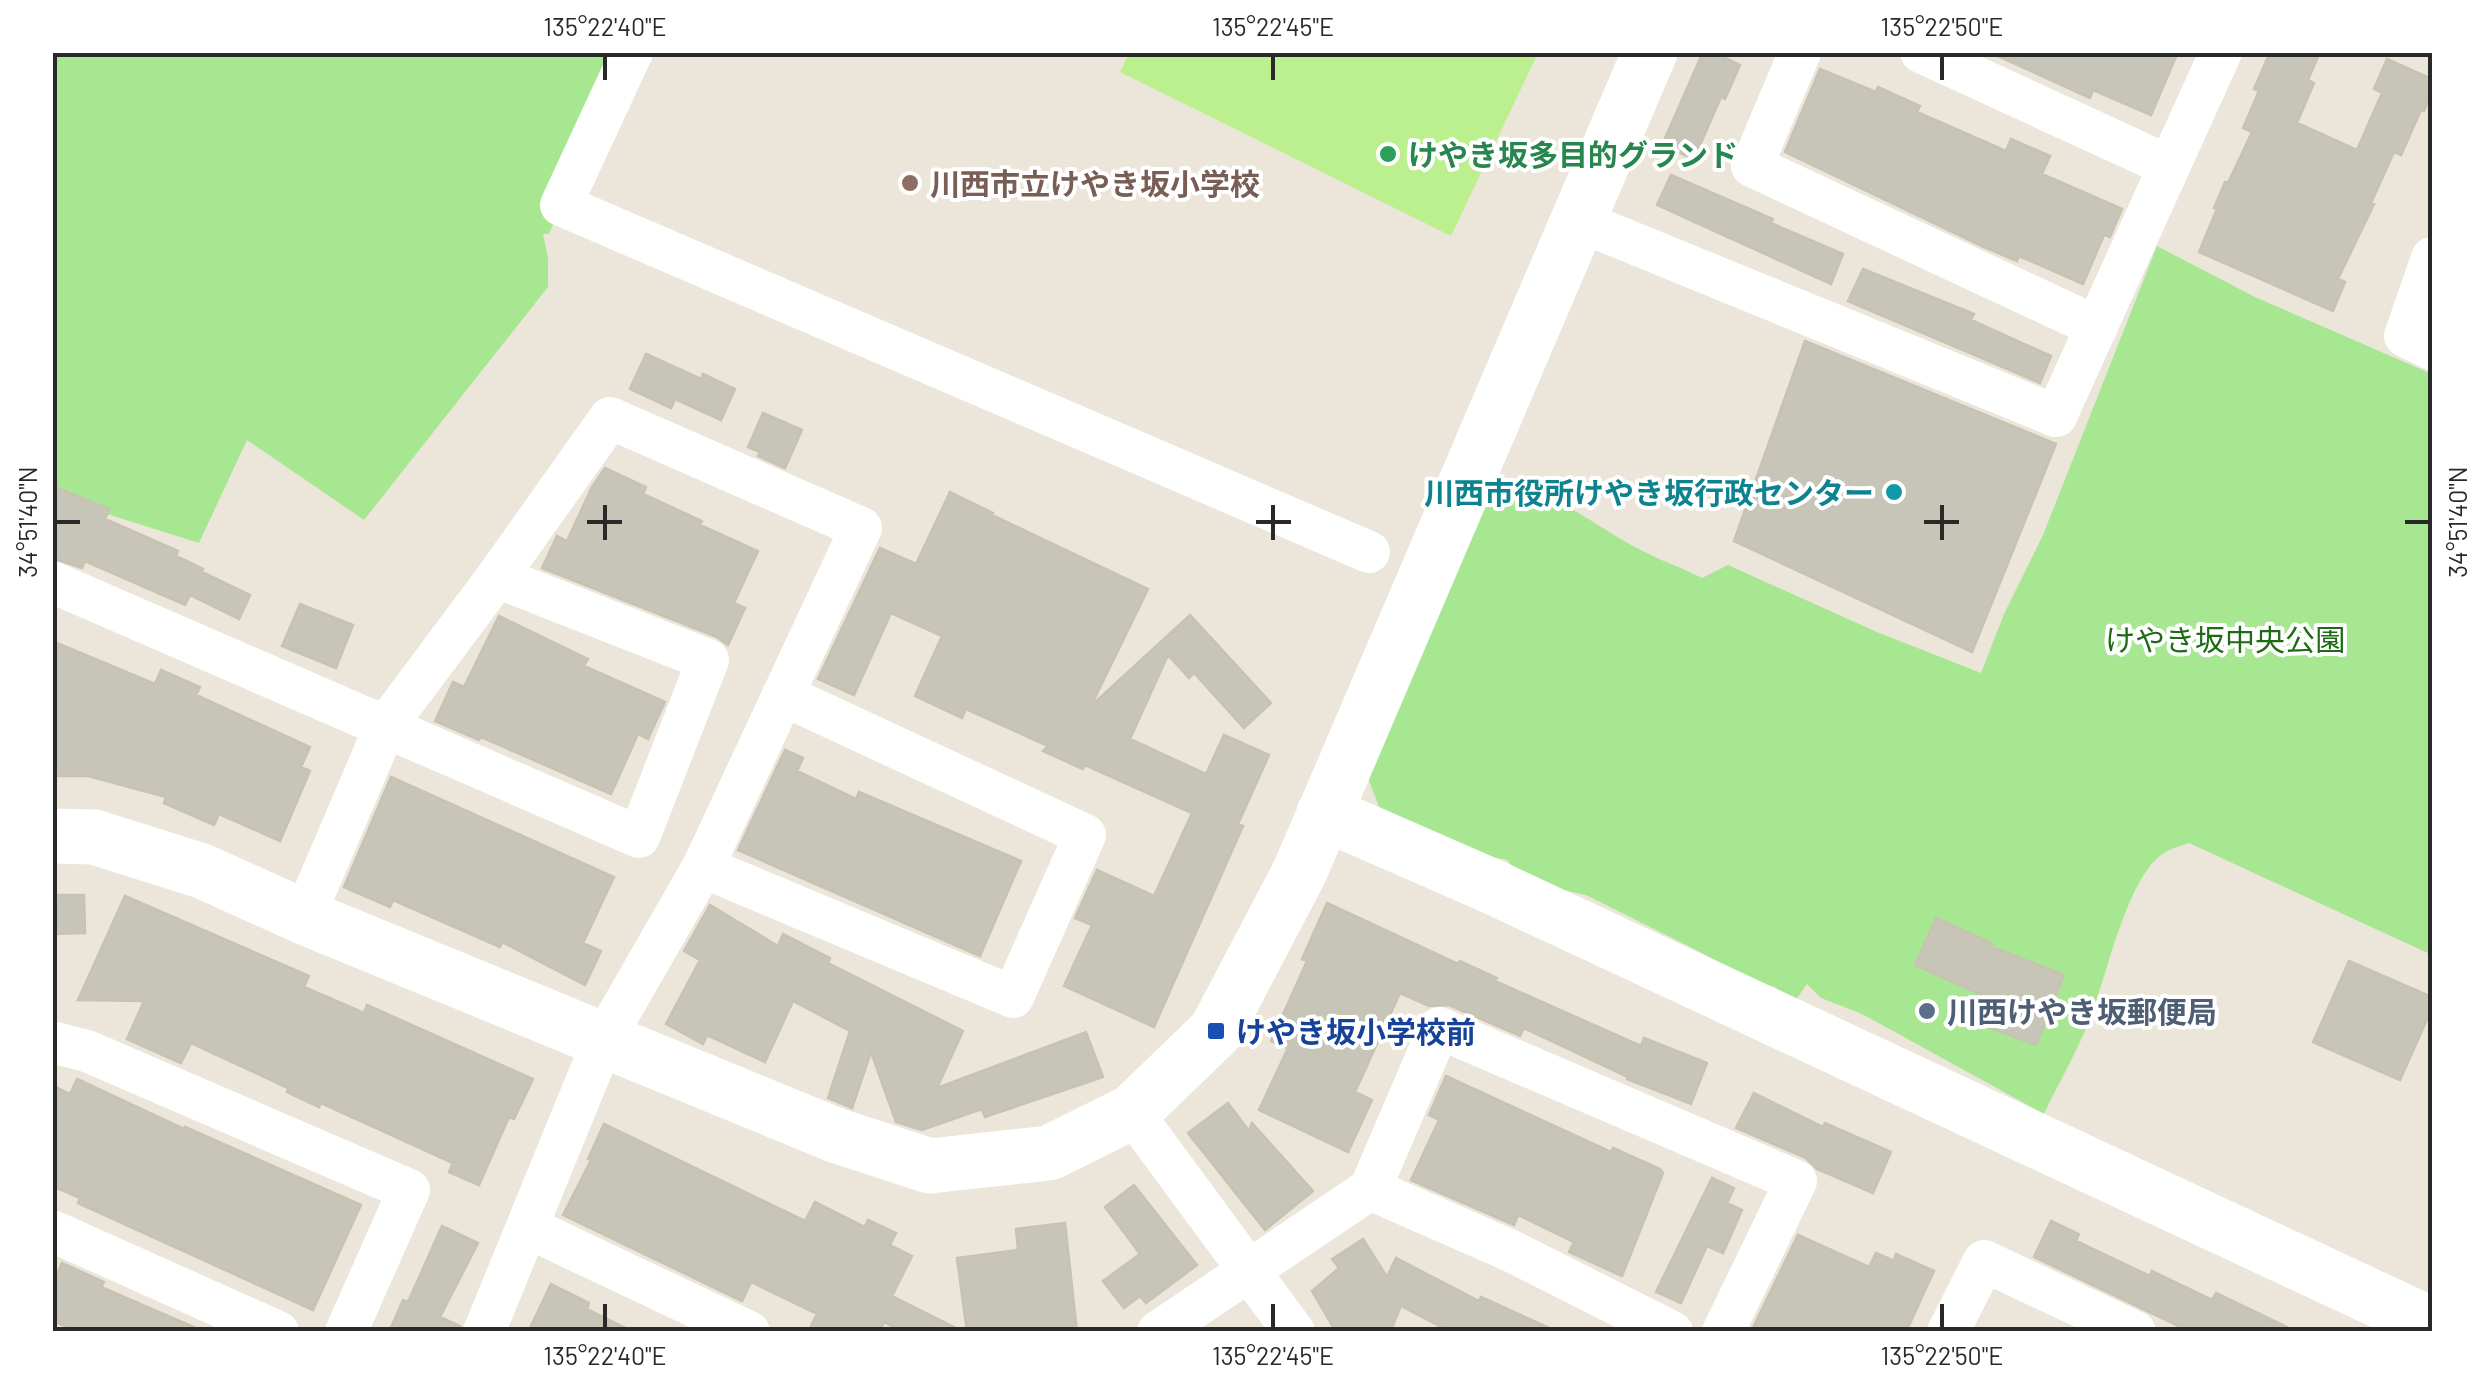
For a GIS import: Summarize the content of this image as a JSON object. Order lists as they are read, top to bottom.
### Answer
{
  "parks": ["けやき坂中央公園"],
  "places": {
    "other": [
      "けやき坂多目的グランド",
      "川西市立けやき坂小学校",
      "川西市役所けやき坂行政センター",
      "川西けやき坂郵便局"
    ],
    "transit": ["けやき坂小学校前"]
  },
  "coordinates": [
    "135°22'40\"E",
    "135°22'45\"E",
    "135°22'50\"E",
    "34°51'40\"N"
  ]
}
